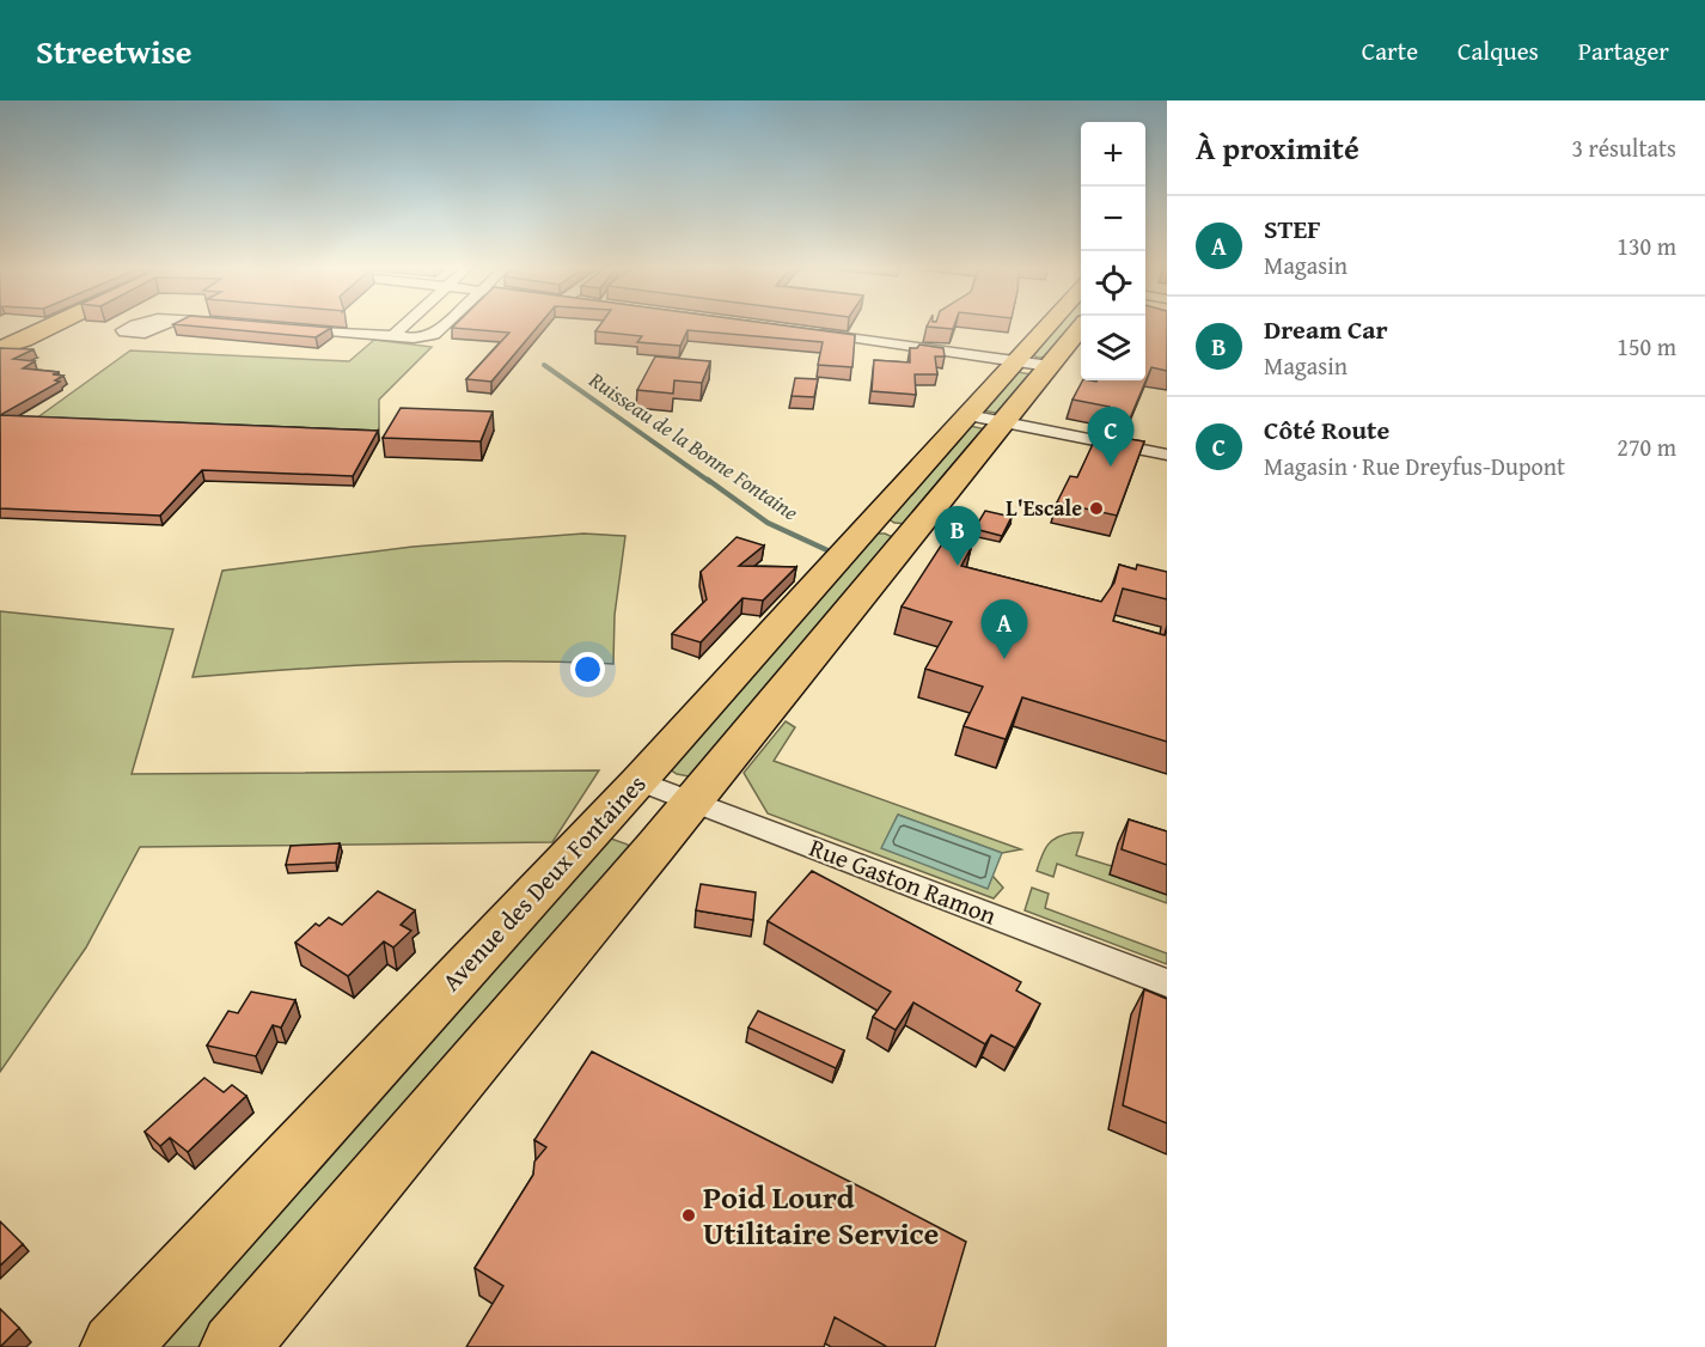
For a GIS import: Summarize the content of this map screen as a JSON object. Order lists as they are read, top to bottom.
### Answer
{
  "streets": {
    "main road": ["Avenue des Deux Fontaines"],
    "street": ["Rue Gaston Ramon"]
  },
  "crossings": [
    ["Rue Gaston Ramon", "Avenue des Deux Fontaines"]
  ],
  "water": ["Ruisseau de la Bonne Fontaine"],
  "places": ["L'Escale", "Poid Lourd Utilitaire Service"],
  "page": {
    "header": "Streetwise",
    "nav": ["Carte", "Calques", "Partager"],
    "heading": ["À proximité", "3 résultats"],
    "map_buttons": ["+", "−"],
    "list": [
      {
        "mark": "A",
        "name": "STEF",
        "note": "Magasin",
        "value": "130 m"
      },
      {
        "mark": "B",
        "name": "Dream Car",
        "note": "Magasin",
        "value": "150 m"
      },
      {
        "mark": "C",
        "name": "Côté Route",
        "note": "Magasin · Rue Dreyfus-Dupont",
        "value": "270 m"
      }
    ],
    "pins": ["C", "B", "A"]
  }
}
